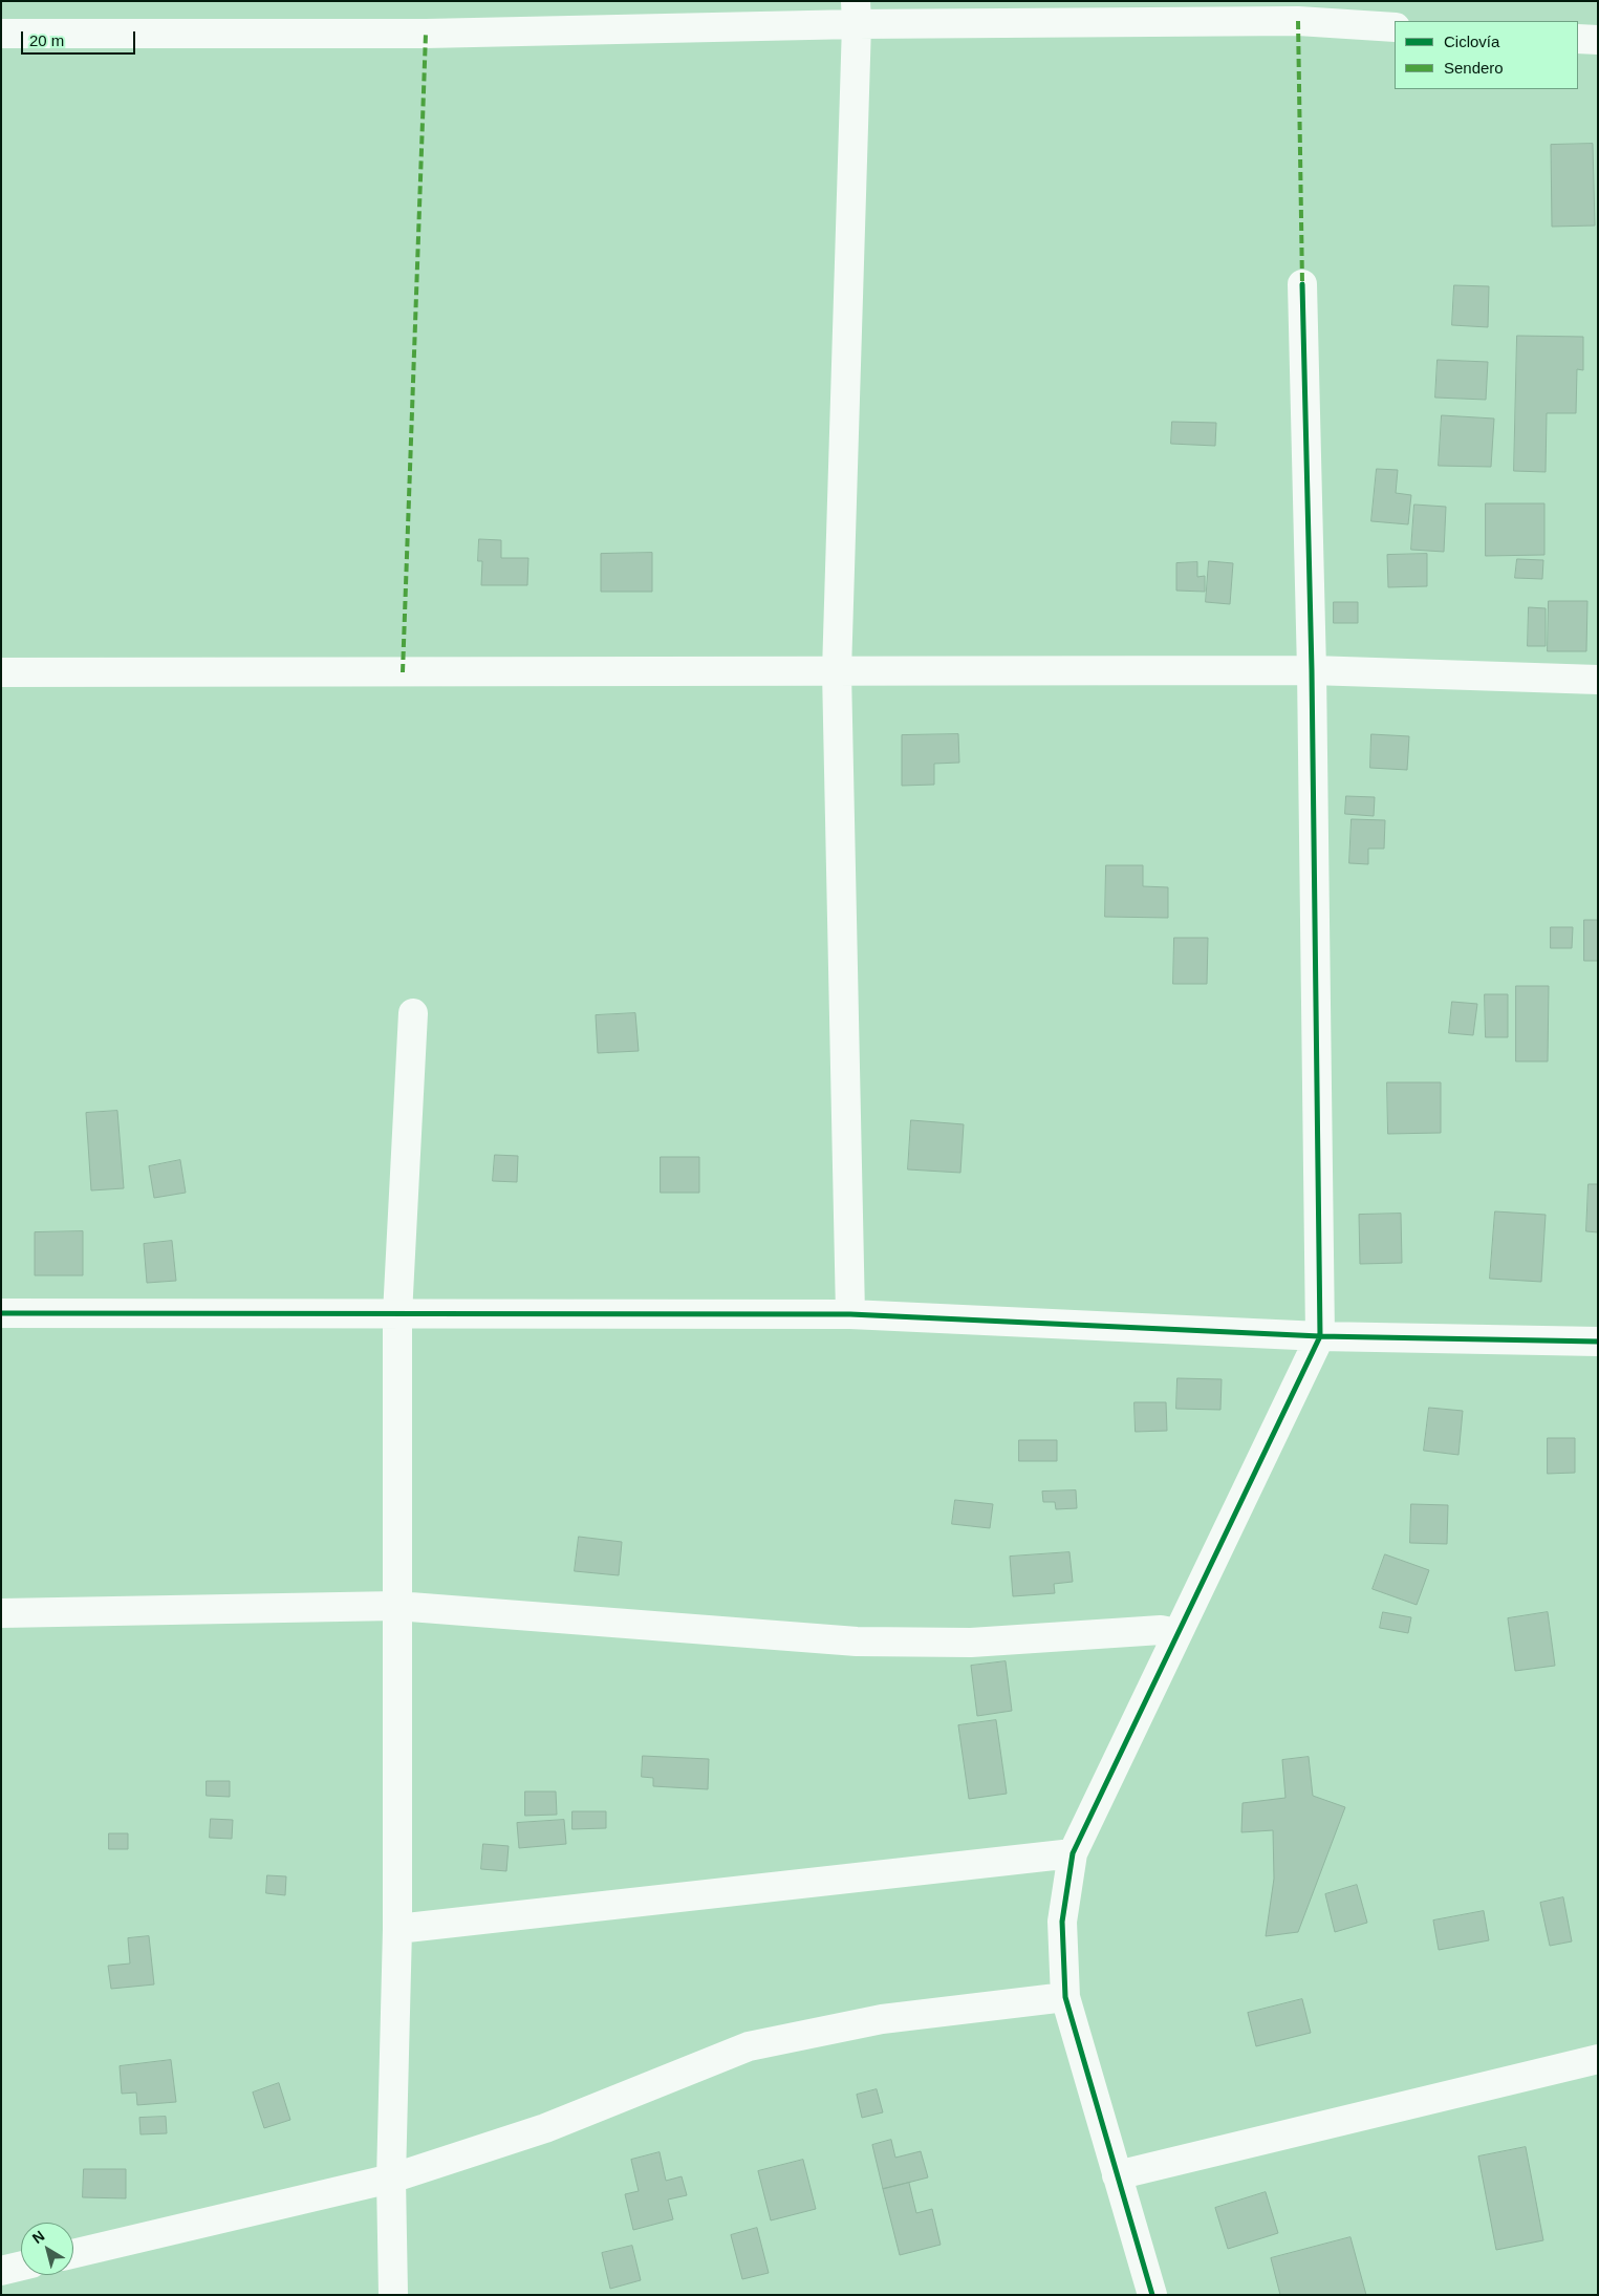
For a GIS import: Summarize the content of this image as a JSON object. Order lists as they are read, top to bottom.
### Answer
{
  "legend": ["Ciclovía", "Sendero"],
  "scale_bar": "20 m",
  "north": "top left"
}
